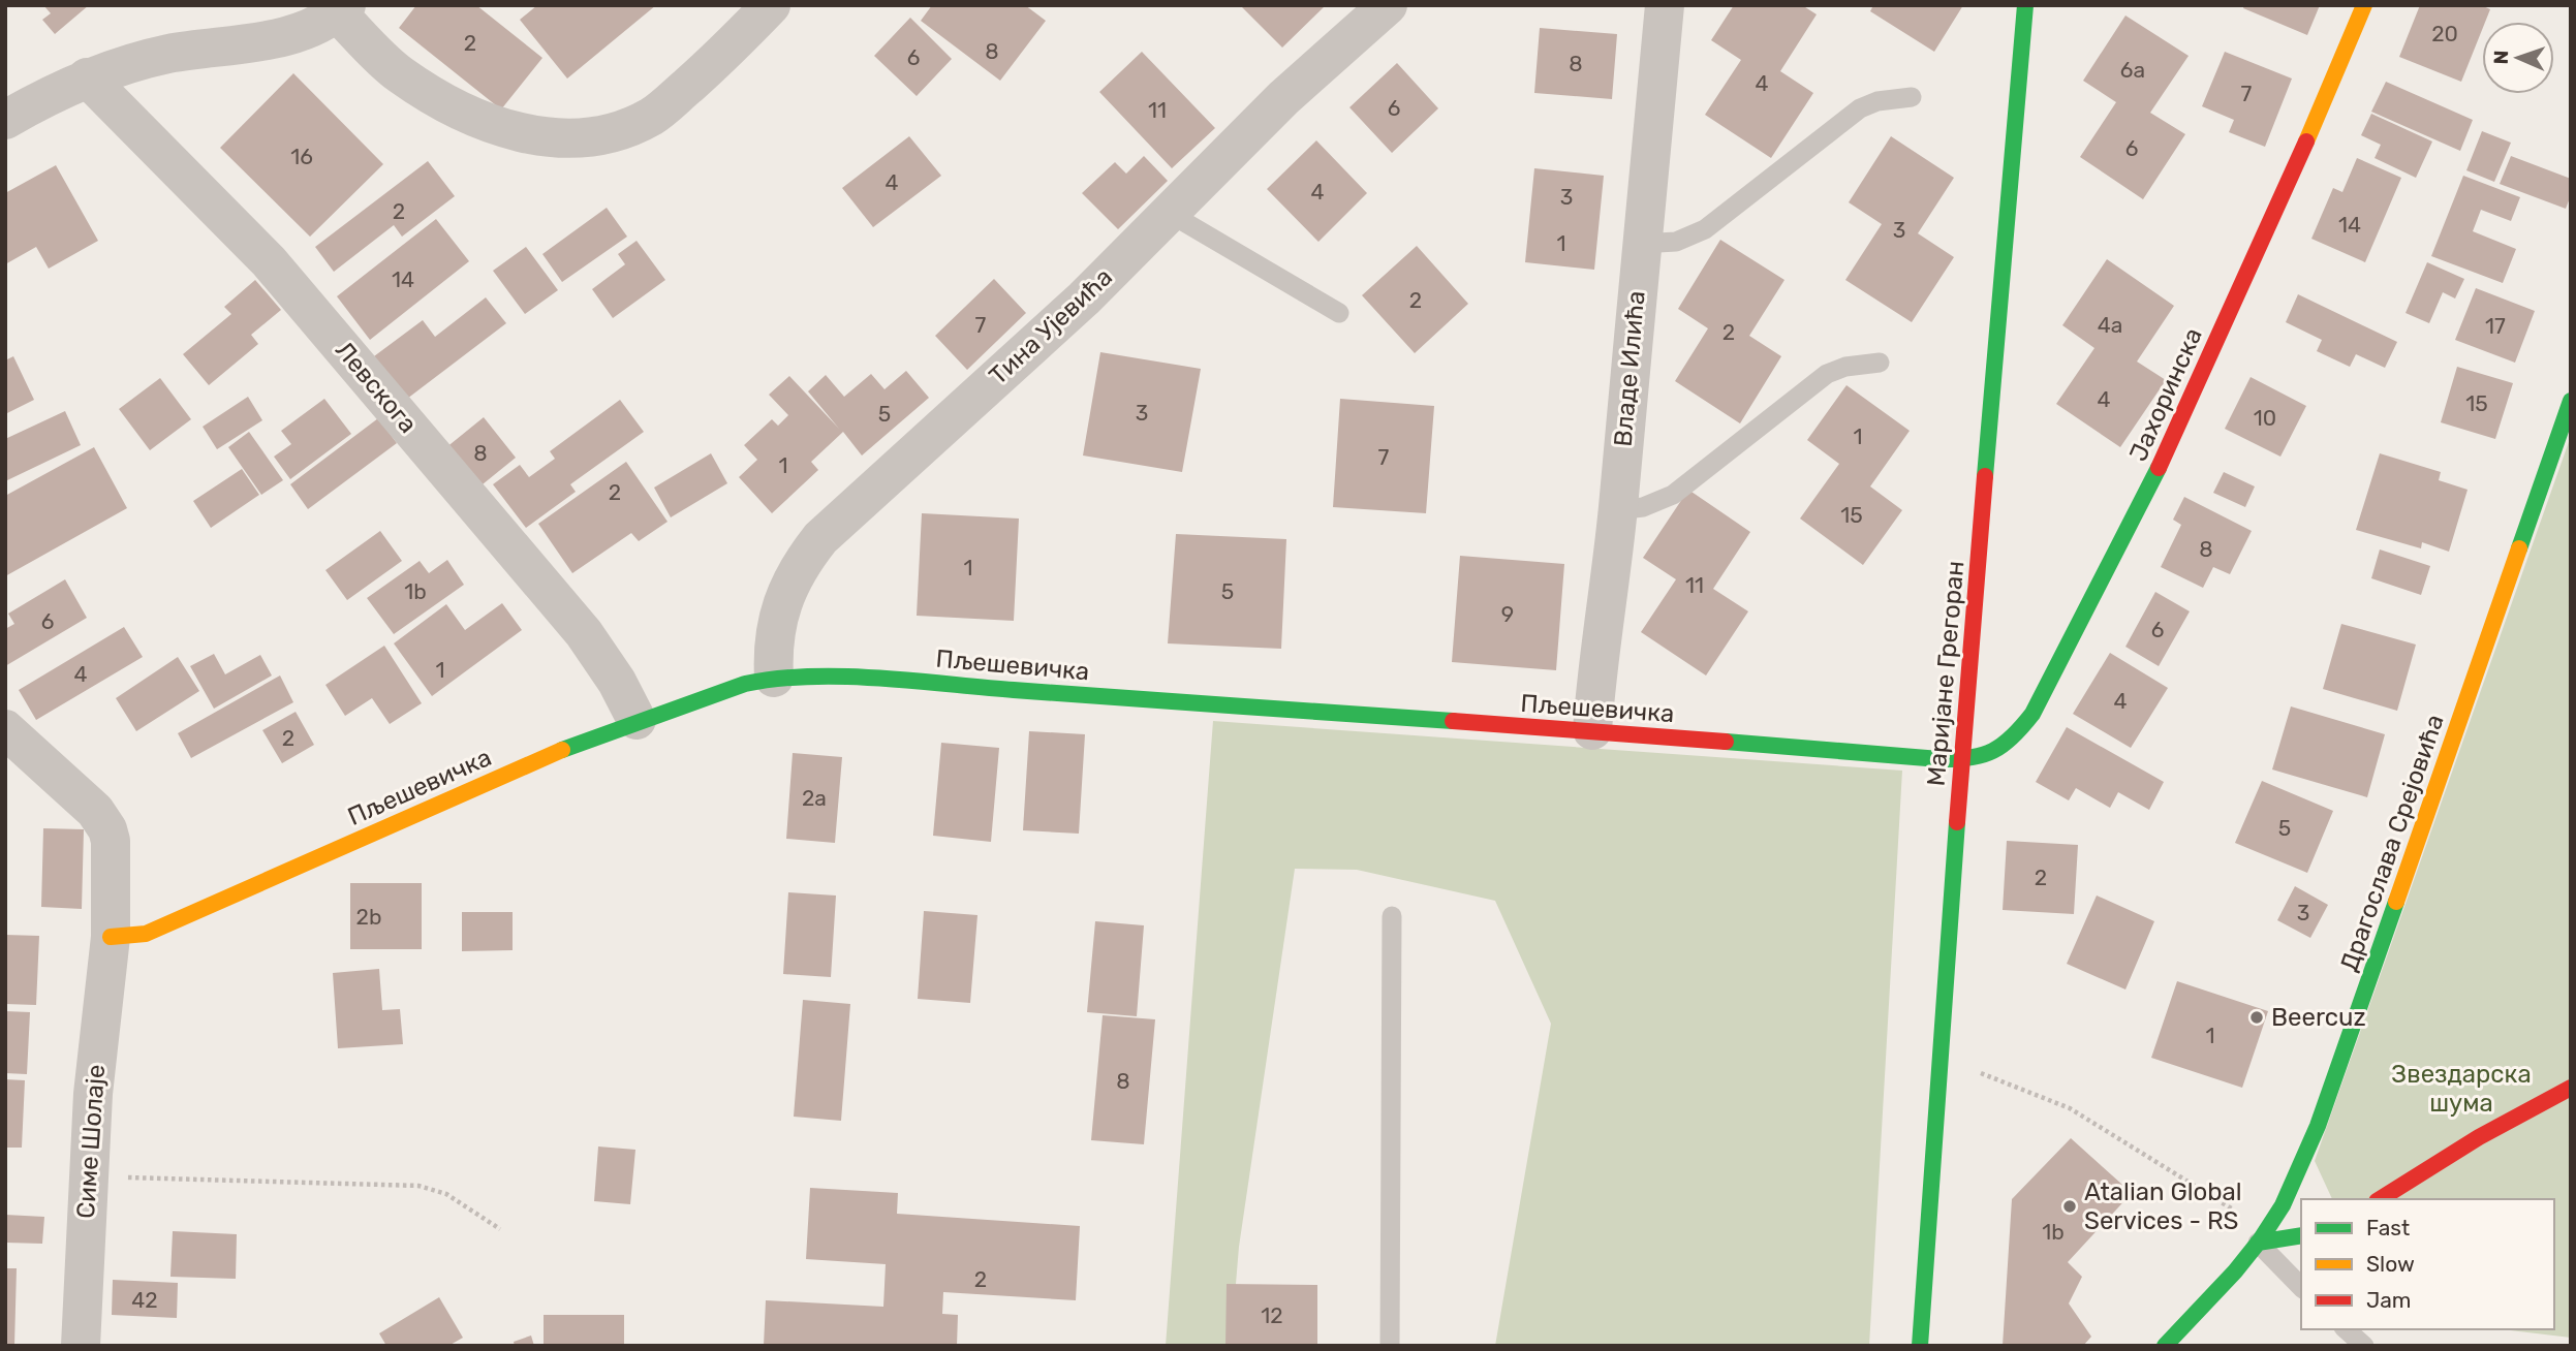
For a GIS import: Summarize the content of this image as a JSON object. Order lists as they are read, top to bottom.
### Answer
{
  "streets": {
    "street": [
      "Тина Ујевића",
      "Владе Илића",
      "Левскога",
      "Јахоринска",
      "Пљешевичка",
      "Маријане Грегоран",
      "Драгослава Срејовића",
      "Симе Шолаје"
    ]
  },
  "crossings": [
    ["Тина Ујевића", "Пљешевичка"],
    ["Владе Илића", "Пљешевичка"],
    ["Левскога", "Пљешевичка"],
    ["Јахоринска", "Пљешевичка"],
    ["Јахоринска", "Маријане Грегоран"],
    ["Пљешевичка", "Маријане Грегоран"],
    ["Пљешевичка", "Симе Шолаје"]
  ],
  "parks": ["Звездарска шума"],
  "places": ["Beercuz", "Atalian Global Services - RS"],
  "house_numbers": [
    "20",
    "2",
    "8",
    "6",
    "8",
    "6a",
    "4",
    "7",
    "6",
    "11",
    "6",
    "16",
    "4",
    "4",
    "3",
    "2",
    "14",
    "3",
    "1",
    "14",
    "2",
    "7",
    "4a",
    "17",
    "2",
    "4",
    "15",
    "3",
    "5",
    "10",
    "1",
    "8",
    "7",
    "1",
    "2",
    "15",
    "8",
    "1",
    "11",
    "1b",
    "5",
    "9",
    "6",
    "6",
    "1",
    "4",
    "4",
    "2",
    "2a",
    "5",
    "2",
    "3",
    "2b",
    "1",
    "8",
    "1b",
    "2",
    "42",
    "12"
  ],
  "legend": ["Fast", "Slow", "Jam"],
  "north": "left"
}
